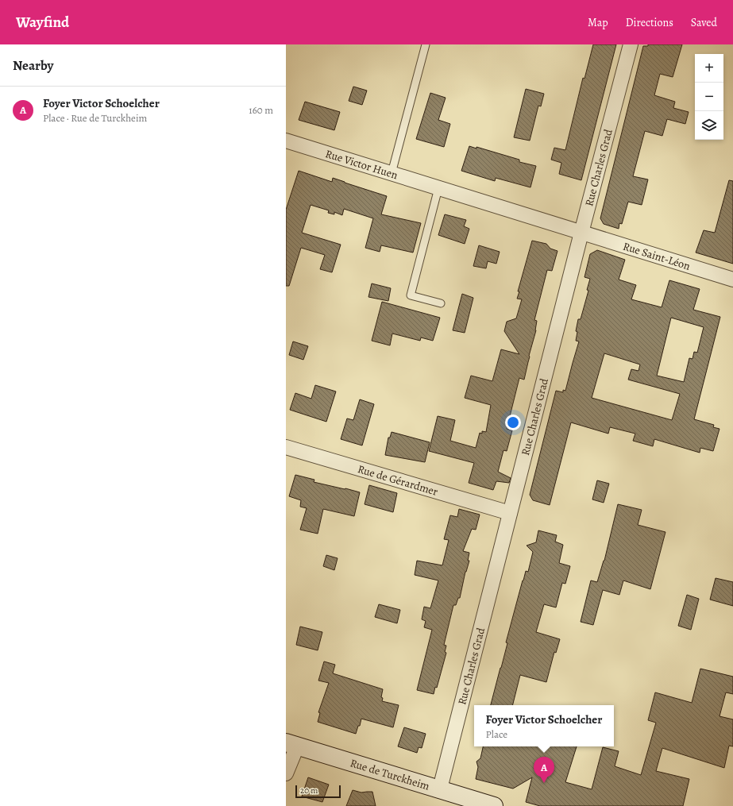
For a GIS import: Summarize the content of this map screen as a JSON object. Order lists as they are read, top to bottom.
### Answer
{
  "streets": {
    "street": [
      "Rue Victor Huen",
      "Rue Charles Grad",
      "Rue Saint-Léon",
      "Rue de Gérardmer",
      "Rue de Turckheim"
    ]
  },
  "crossings": [
    ["Rue Victor Huen", "Rue Charles Grad"],
    ["Rue Victor Huen", "Rue Saint-Léon"],
    ["Rue Charles Grad", "Rue Saint-Léon"],
    ["Rue Charles Grad", "Rue de Gérardmer"],
    ["Rue Charles Grad", "Rue de Turckheim"]
  ],
  "scale_bar": "20 m",
  "page": {
    "header": "Wayfind",
    "nav": ["Map", "Directions", "Saved"],
    "heading": "Nearby",
    "map_buttons": ["+", "−"],
    "list": [
      {
        "mark": "A",
        "name": "Foyer Victor Schoelcher",
        "note": "Place · Rue de Turckheim",
        "value": "160 m"
      }
    ],
    "popup": ["Foyer Victor Schoelcher", "Place"],
    "pins": "A",
    "scale": "20 m"
  }
}
